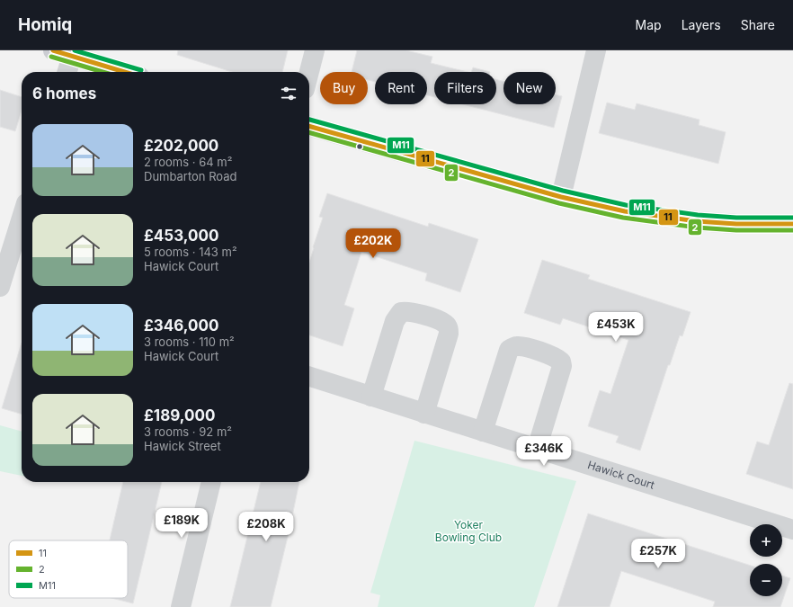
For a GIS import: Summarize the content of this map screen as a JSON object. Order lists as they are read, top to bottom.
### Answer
{
  "streets": {
    "street": ["Hawick Court"]
  },
  "parks": ["Yoker Bowling Club"],
  "lines": ["transit line 11", "transit line M11", "transit line 2"],
  "legend": ["11", "2", "M11"],
  "page": {
    "header": "Homiq",
    "nav": ["Map", "Layers", "Share"],
    "chip": [
      "Buy",
      "Rent",
      "Filters",
      "New"
    ],
    "heading": "6 homes",
    "list": [
      {
        "name": "£202,000",
        "note": "2 rooms · 64 m² · Dumbarton Road"
      },
      {
        "name": "£453,000",
        "note": "5 rooms · 143 m² · Hawick Court"
      },
      {
        "name": "£346,000",
        "note": "3 rooms · 110 m² · Hawick Court"
      },
      {
        "name": "£189,000",
        "note": "3 rooms · 92 m² · Hawick Street"
      }
    ],
    "price": [
      "£202K",
      "£453K",
      "£346K",
      "£189K",
      "£208K",
      "£257K"
    ],
    "map_buttons": ["+", "−"]
  }
}
